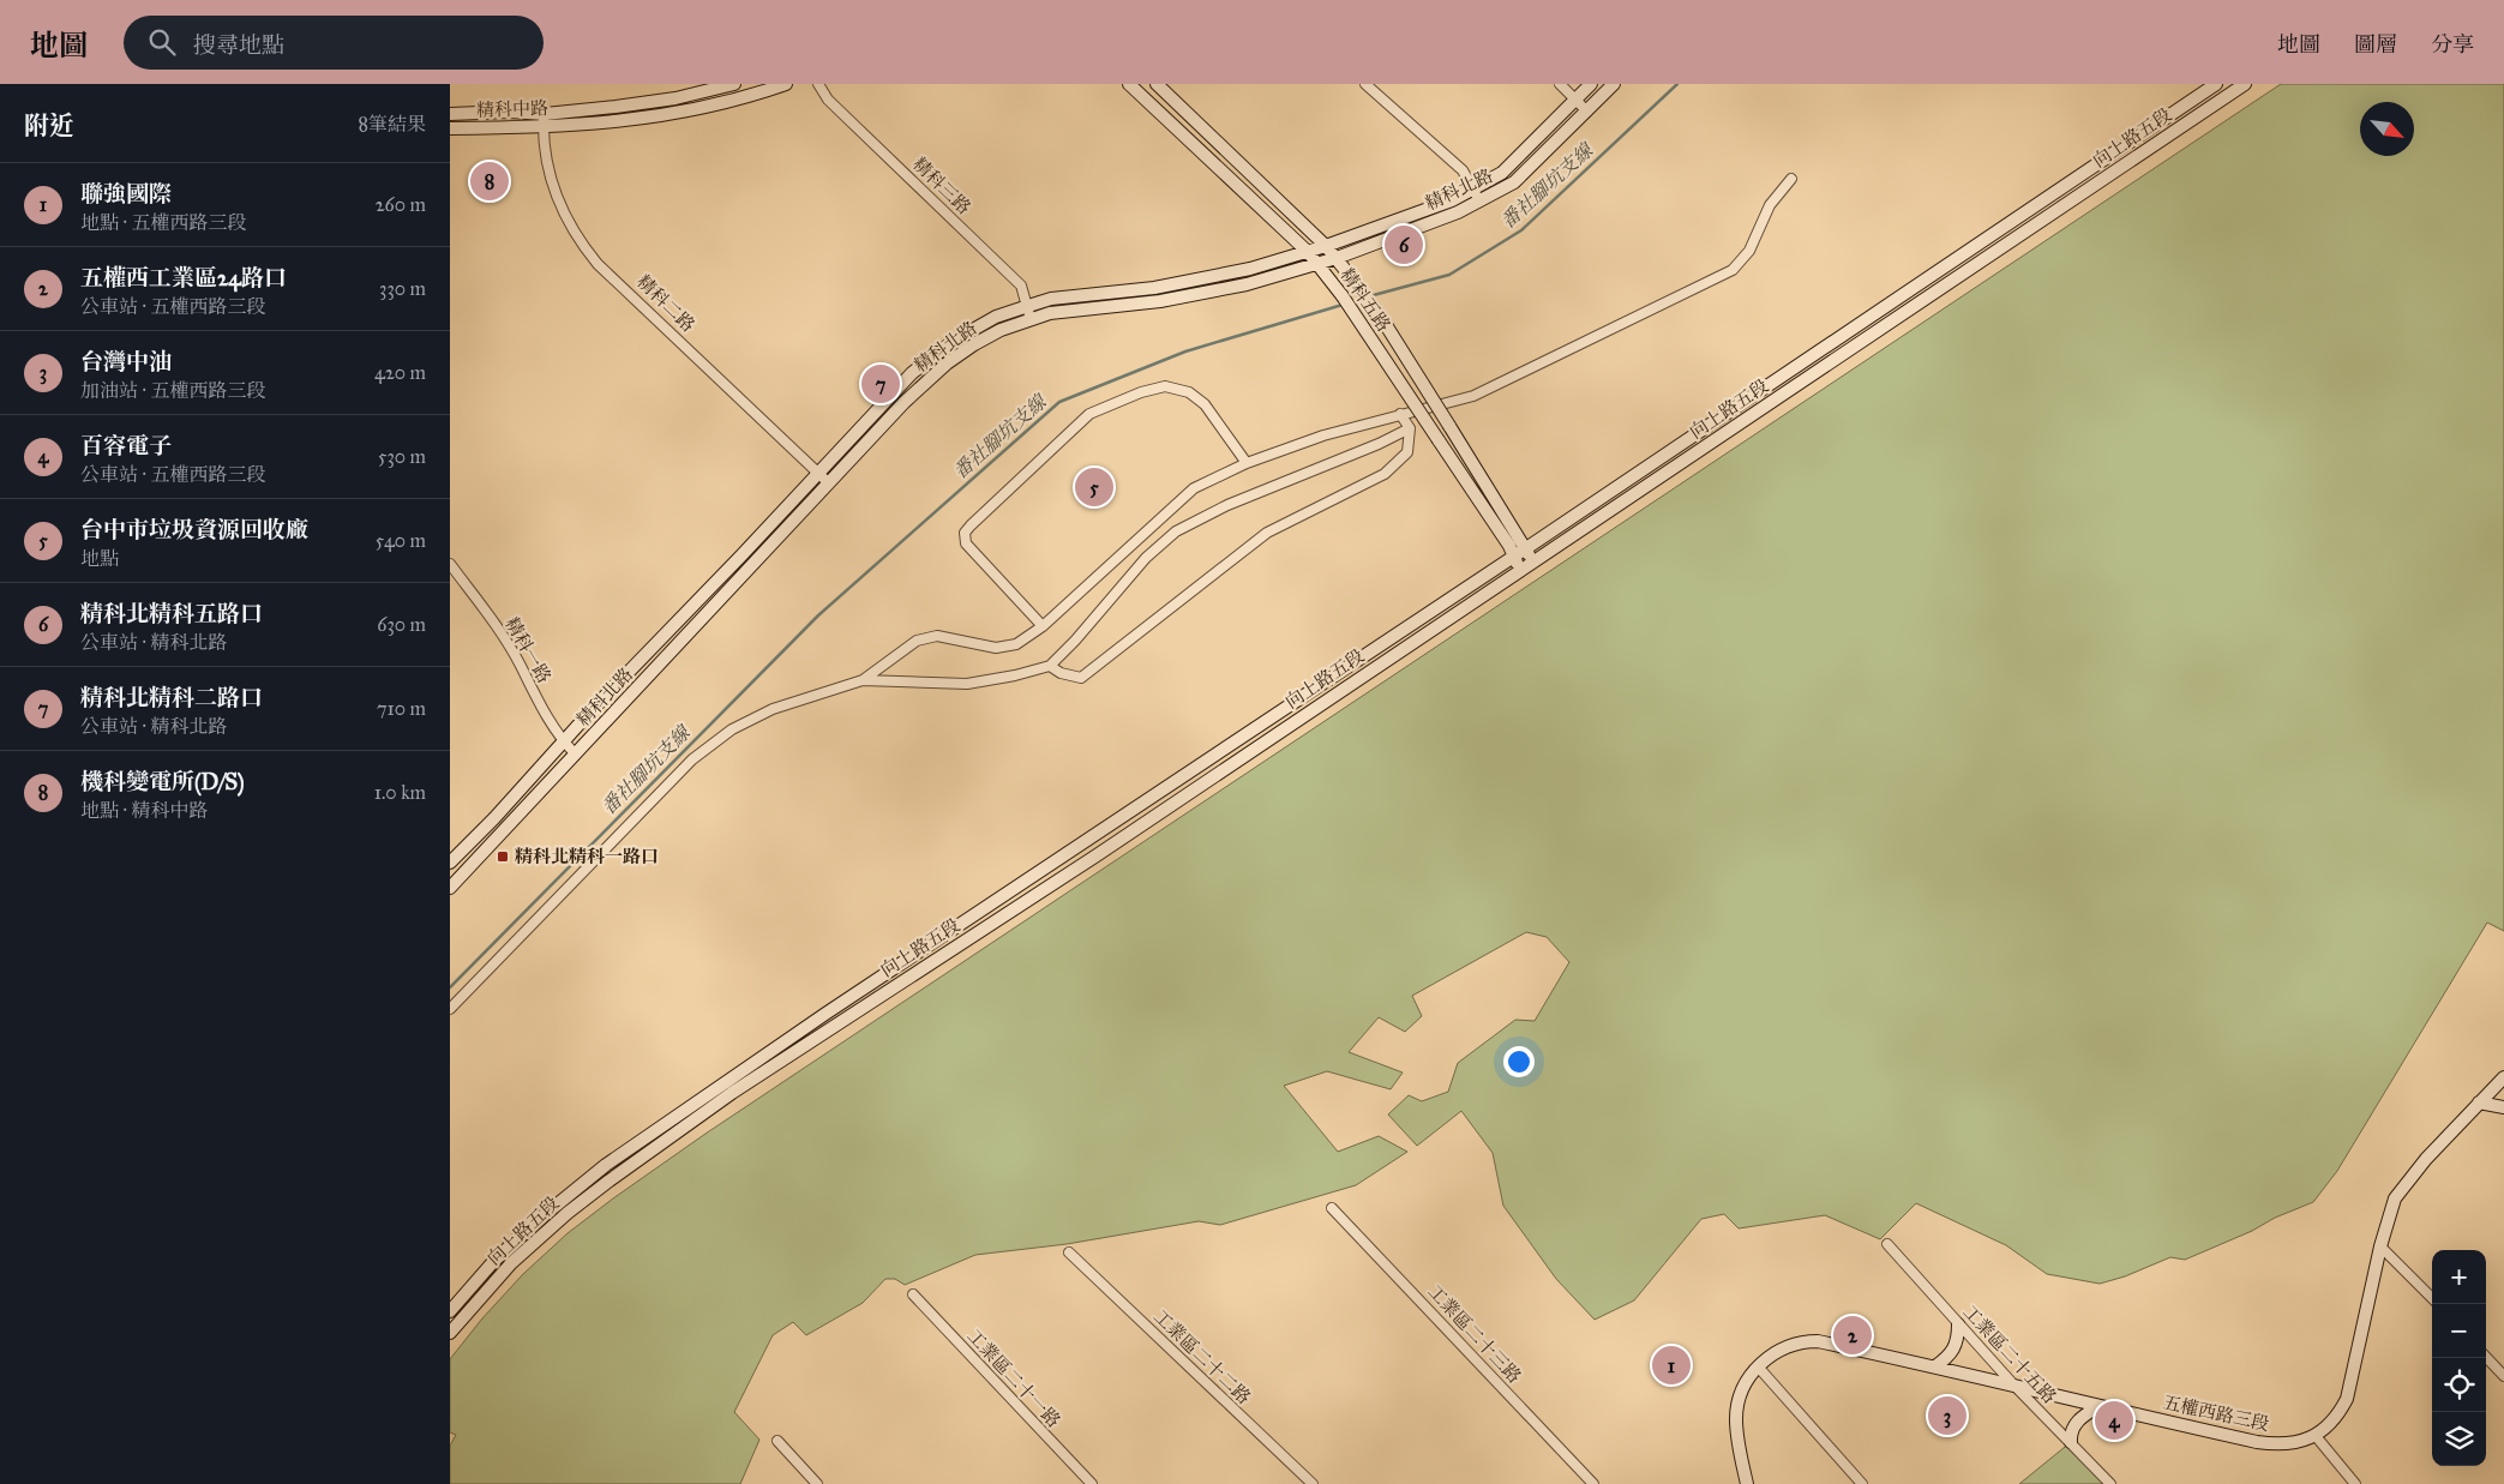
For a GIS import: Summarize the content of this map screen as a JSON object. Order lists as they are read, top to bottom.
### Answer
{
  "streets": {
    "main road": [
      "精科中路",
      "向上路五段",
      "精科北路",
      "精科五路",
      "五權西路三段"
    ],
    "street": [
      "精科三路",
      "精科二路",
      "精科一路",
      "工業區二十三路",
      "工業區二十五路",
      "工業區二十二路",
      "工業區二十一路"
    ]
  },
  "crossings": [
    ["精科中路", "精科二路"],
    ["向上路五段", "精科五路"],
    ["精科三路", "精科北路"],
    ["精科北路", "精科五路"],
    ["精科北路", "精科二路"],
    ["精科北路", "精科一路"],
    ["工業區二十五路", "五權西路三段"]
  ],
  "water": ["番社腳坑支線"],
  "places": {
    "transit": ["精科北精科一路口"]
  },
  "north": "bottom right",
  "page": {
    "header": "地圖",
    "search": "搜尋地點",
    "nav": ["地圖", "圖層", "分享"],
    "heading": ["附近", "8筆結果"],
    "pins": [
      "8",
      "6",
      "7",
      "5",
      "2",
      "1",
      "3",
      "4"
    ],
    "list": [
      {
        "mark": "1",
        "name": "聯強國際",
        "note": "地點 · 五權西路三段",
        "value": "260 m"
      },
      {
        "mark": "2",
        "name": "五權西工業區24路口",
        "note": "公車站 · 五權西路三段",
        "value": "330 m"
      },
      {
        "mark": "3",
        "name": "台灣中油",
        "note": "加油站 · 五權西路三段",
        "value": "420 m"
      },
      {
        "mark": "4",
        "name": "百容電子",
        "note": "公車站 · 五權西路三段",
        "value": "530 m"
      },
      {
        "mark": "5",
        "name": "台中市垃圾資源回收廠",
        "note": "地點",
        "value": "540 m"
      },
      {
        "mark": "6",
        "name": "精科北精科五路口",
        "note": "公車站 · 精科北路",
        "value": "630 m"
      },
      {
        "mark": "7",
        "name": "精科北精科二路口",
        "note": "公車站 · 精科北路",
        "value": "710 m"
      },
      {
        "mark": "8",
        "name": "機科變電所(D/S)",
        "note": "地點 · 精科中路",
        "value": "1.0 km"
      }
    ],
    "map_buttons": ["+", "−"]
  }
}
